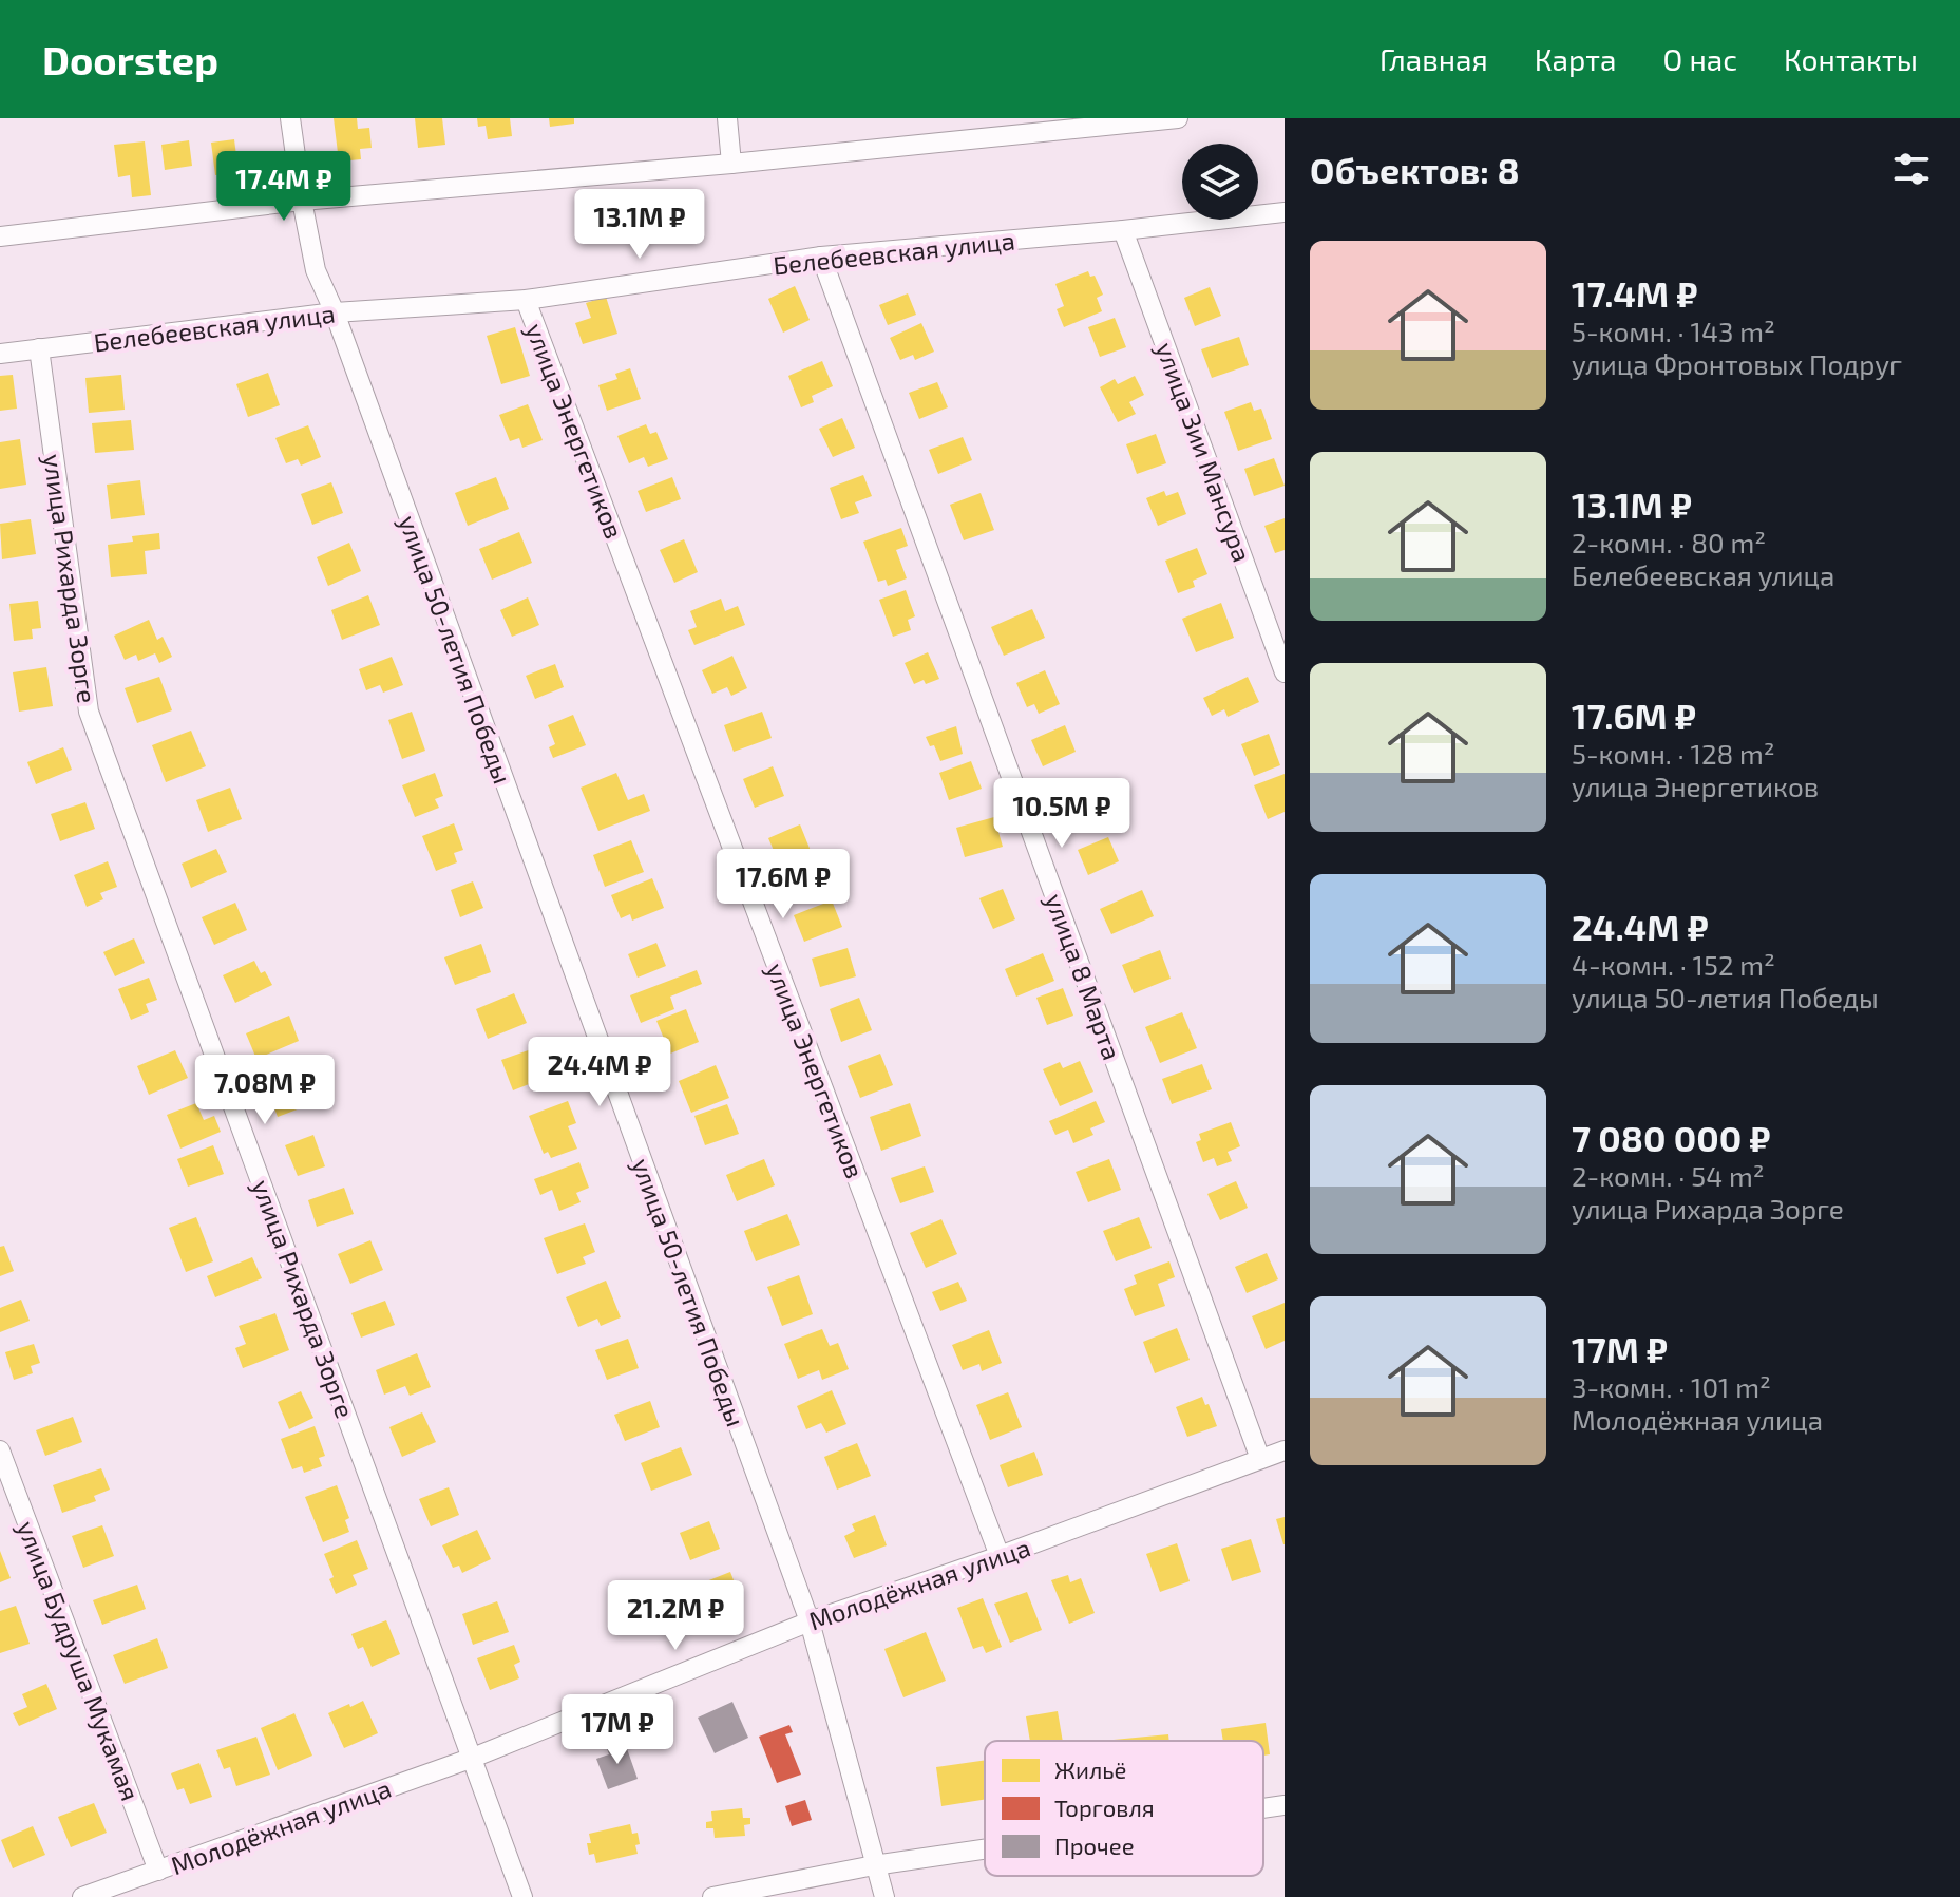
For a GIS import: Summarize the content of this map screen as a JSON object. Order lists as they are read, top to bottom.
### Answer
{
  "streets": {
    "street": [
      "Белебеевская улица",
      "улица Энергетиков",
      "улица Зии Мансура",
      "улица Рихарда Зорге",
      "улица 50-летия Победы",
      "улица 8 Марта",
      "Молодёжная улица",
      "улица Будруша Мукамая"
    ]
  },
  "crossings": [
    ["Белебеевская улица", "улица Энергетиков"],
    ["Белебеевская улица", "улица Зии Мансура"],
    ["Белебеевская улица", "улица Рихарда Зорге"],
    ["Белебеевская улица", "улица 50-летия Победы"],
    ["Белебеевская улица", "улица 8 Марта"],
    ["улица Энергетиков", "Молодёжная улица"],
    ["улица Рихарда Зорге", "Молодёжная улица"],
    ["улица 50-летия Победы", "Молодёжная улица"],
    ["улица 8 Марта", "Молодёжная улица"],
    ["Молодёжная улица", "улица Будруша Мукамая"]
  ],
  "legend": ["Жильё", "Торговля", "Прочее"],
  "page": {
    "header": "Doorstep",
    "nav": [
      "Главная",
      "Карта",
      "О нас",
      "Контакты"
    ],
    "heading": "Объектов: 8",
    "price": [
      "17.4M ₽",
      "13.1M ₽",
      "10.5M ₽",
      "17.6M ₽",
      "24.4M ₽",
      "7.08M ₽",
      "21.2M ₽",
      "17M ₽"
    ],
    "list": [
      {
        "name": "17.4M ₽",
        "note": "5-комн. · 143 m² · улица Фронтовых Подруг"
      },
      {
        "name": "13.1M ₽",
        "note": "2-комн. · 80 m² · Белебеевская улица"
      },
      {
        "name": "17.6M ₽",
        "note": "5-комн. · 128 m² · улица Энергетиков"
      },
      {
        "name": "24.4M ₽",
        "note": "4-комн. · 152 m² · улица 50-летия Победы"
      },
      {
        "name": "7 080 000 ₽",
        "note": "2-комн. · 54 m² · улица Рихарда Зорге"
      },
      {
        "name": "17M ₽",
        "note": "3-комн. · 101 m² · Молодёжная улица"
      }
    ]
  }
}
